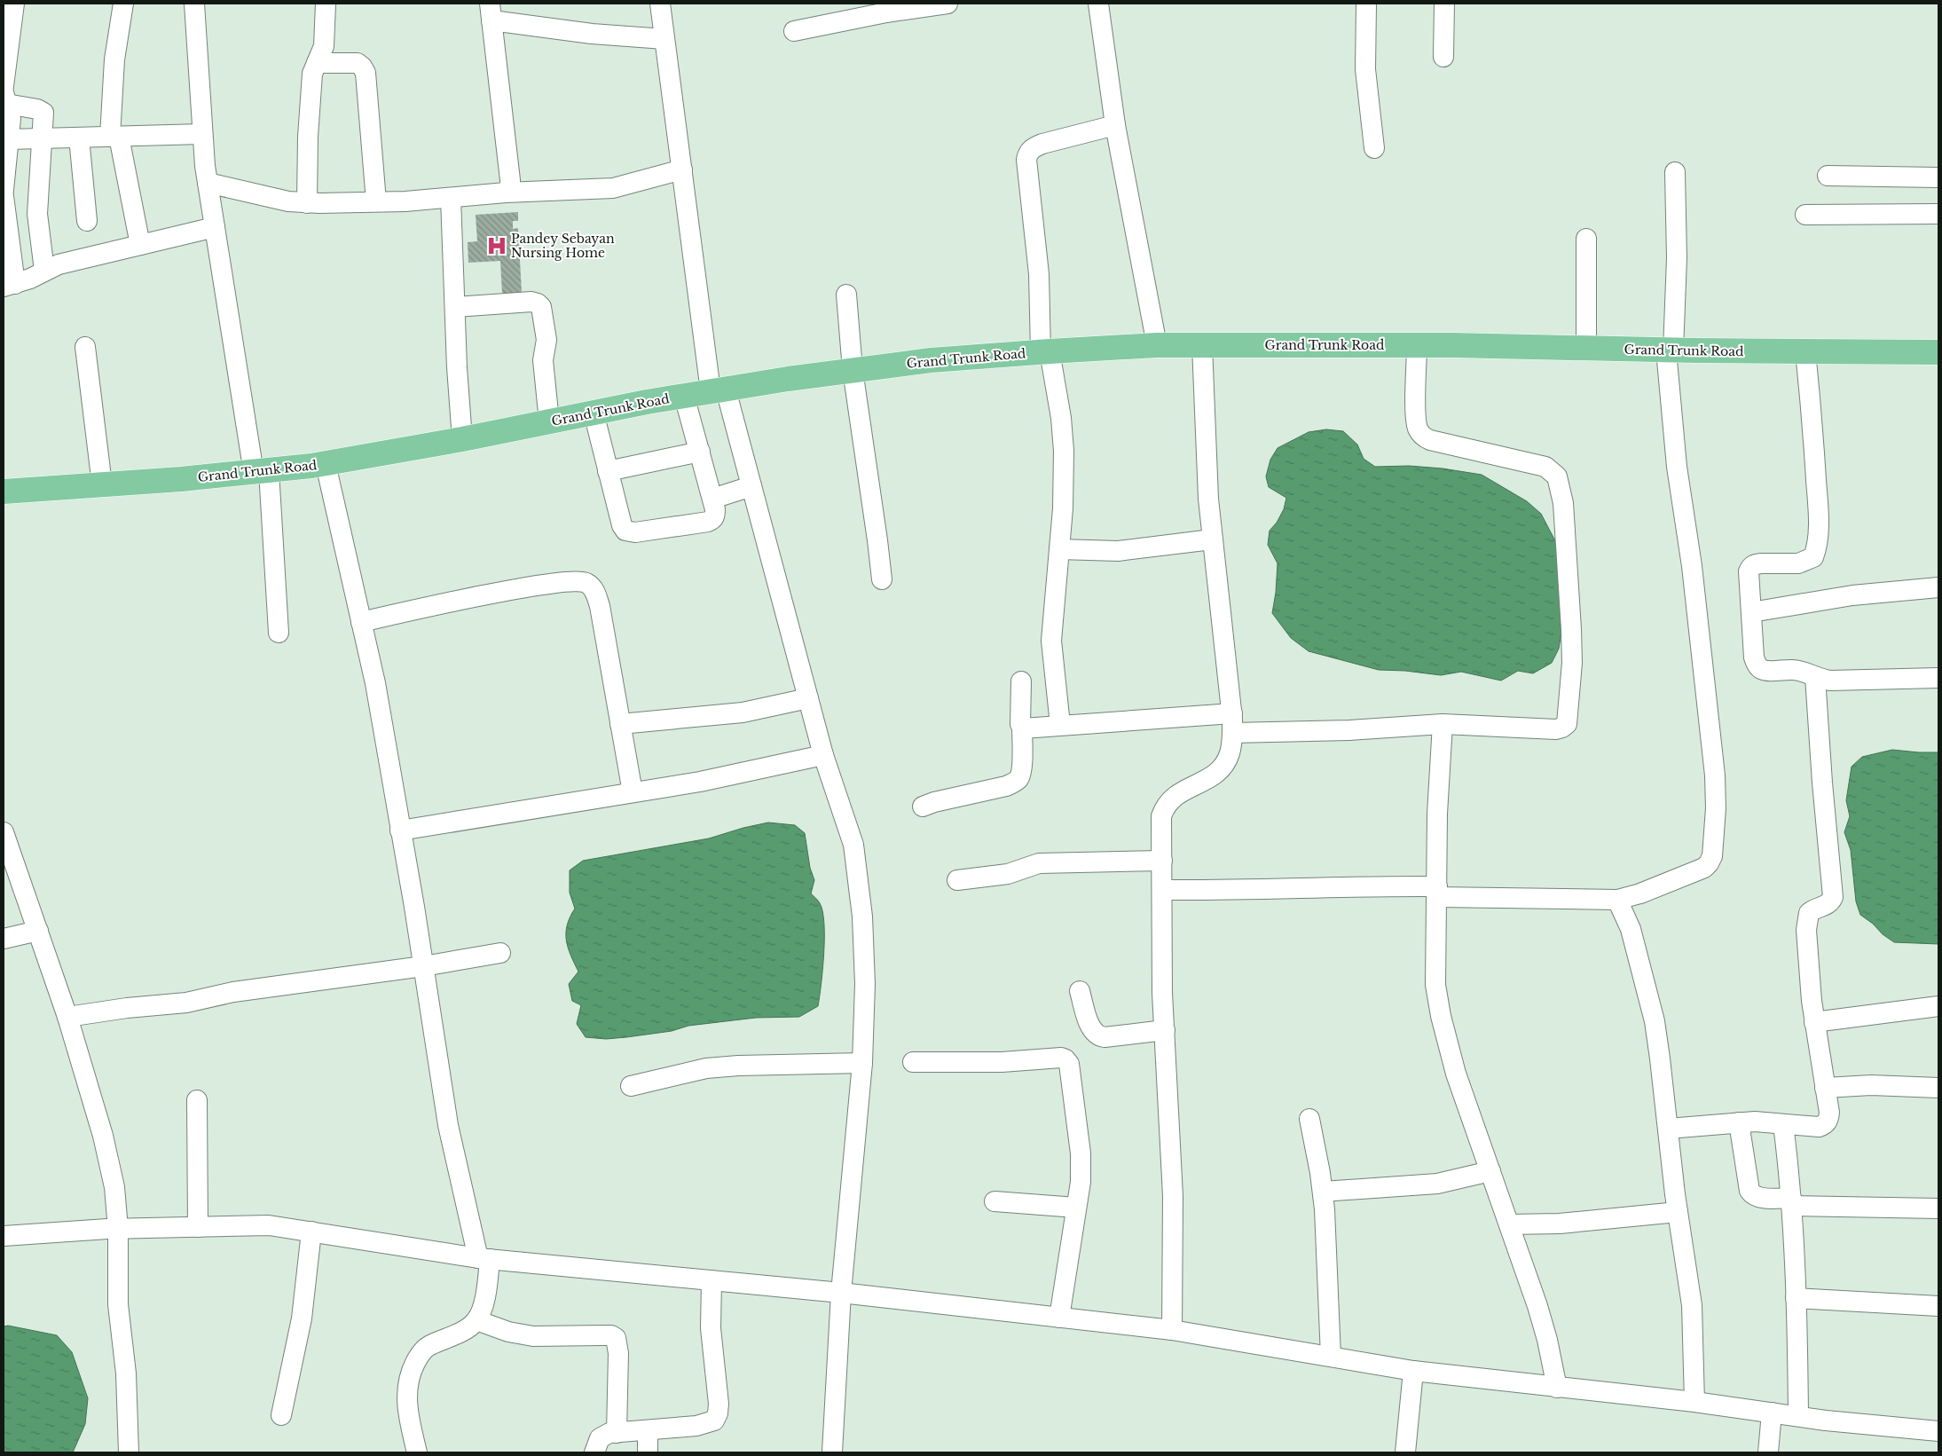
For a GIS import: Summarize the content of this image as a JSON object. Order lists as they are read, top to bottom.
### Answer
{
  "streets": {
    "main road": ["Grand Trunk Road"]
  },
  "places": {
    "hospital": ["Pandey Sebayan Nursing Home"]
  }
}
